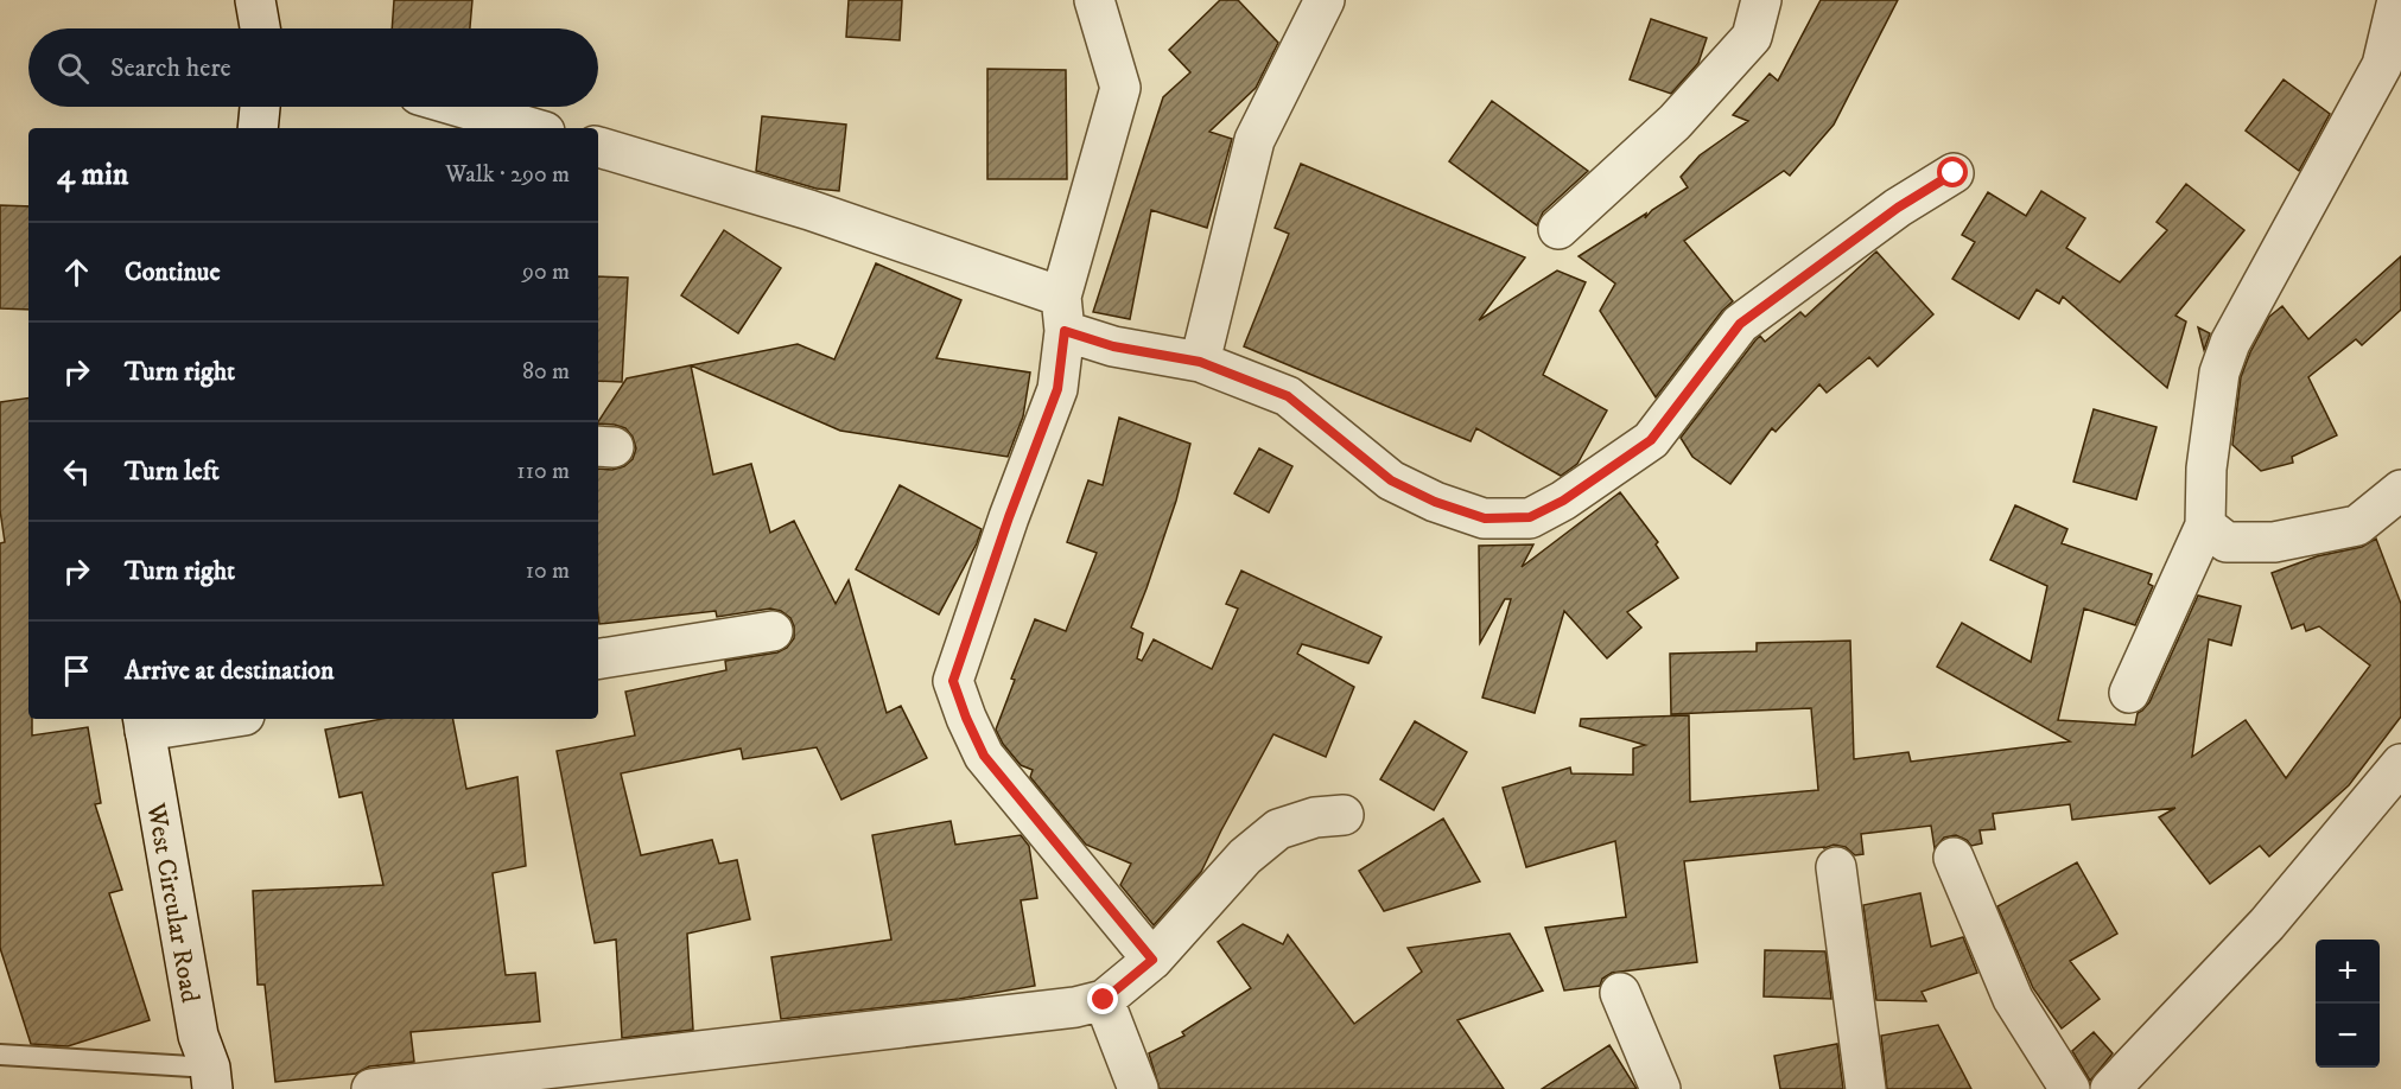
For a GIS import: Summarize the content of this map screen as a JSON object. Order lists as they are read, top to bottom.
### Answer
{
  "streets": {
    "street": ["West Circular Road"]
  },
  "page": {
    "search": "Search here",
    "heading": ["4 min", "Walk · 290 m"],
    "list": [
      ["Continue", "90 m"],
      ["Turn right", "80 m"],
      ["Turn left", "110 m"],
      ["Turn right", "10 m"],
      "Arrive at destination"
    ],
    "map_buttons": ["+", "−"]
  }
}
